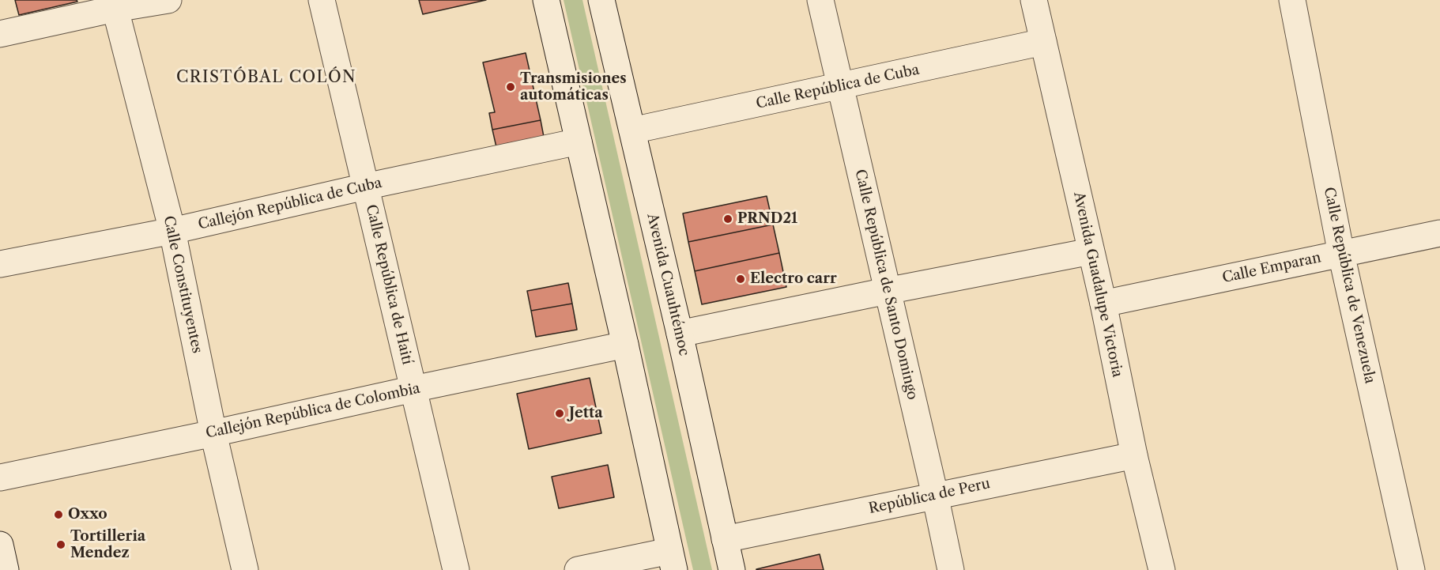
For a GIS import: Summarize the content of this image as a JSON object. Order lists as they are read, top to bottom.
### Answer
{
  "streets": {
    "street": [
      "Calle República de Cuba",
      "Callejón República de Cuba",
      "Calle Emparan",
      "Calle Constituyentes",
      "Calle República de Haití",
      "Avenida Cuauhtémoc",
      "Calle República de Santo Domingo",
      "Avenida Guadalupe Victoria",
      "Calle República de Venezuela",
      "Callejón República de Colombia",
      "República de Peru"
    ]
  },
  "crossings": [
    ["Calle República de Cuba", "Avenida Cuauhtémoc"],
    ["Calle República de Cuba", "Calle República de Santo Domingo"],
    ["Calle República de Cuba", "Avenida Guadalupe Victoria"],
    ["Callejón República de Cuba", "Calle Constituyentes"],
    ["Callejón República de Cuba", "Calle República de Haití"],
    ["Calle Emparan", "Avenida Guadalupe Victoria"],
    ["Calle Emparan", "Calle República de Venezuela"],
    ["Calle Constituyentes", "Callejón República de Colombia"],
    ["Calle República de Haití", "Callejón República de Colombia"],
    ["Avenida Cuauhtémoc", "República de Peru"],
    ["Calle República de Santo Domingo", "República de Peru"],
    ["Avenida Guadalupe Victoria", "República de Peru"]
  ],
  "districts": ["CRISTÓBAL COLÓN"],
  "places": [
    "Transmisiones automáticas",
    "PRND21",
    "Electro carr",
    "Jetta",
    "Oxxo",
    "Tortilleria Mendez"
  ]
}
